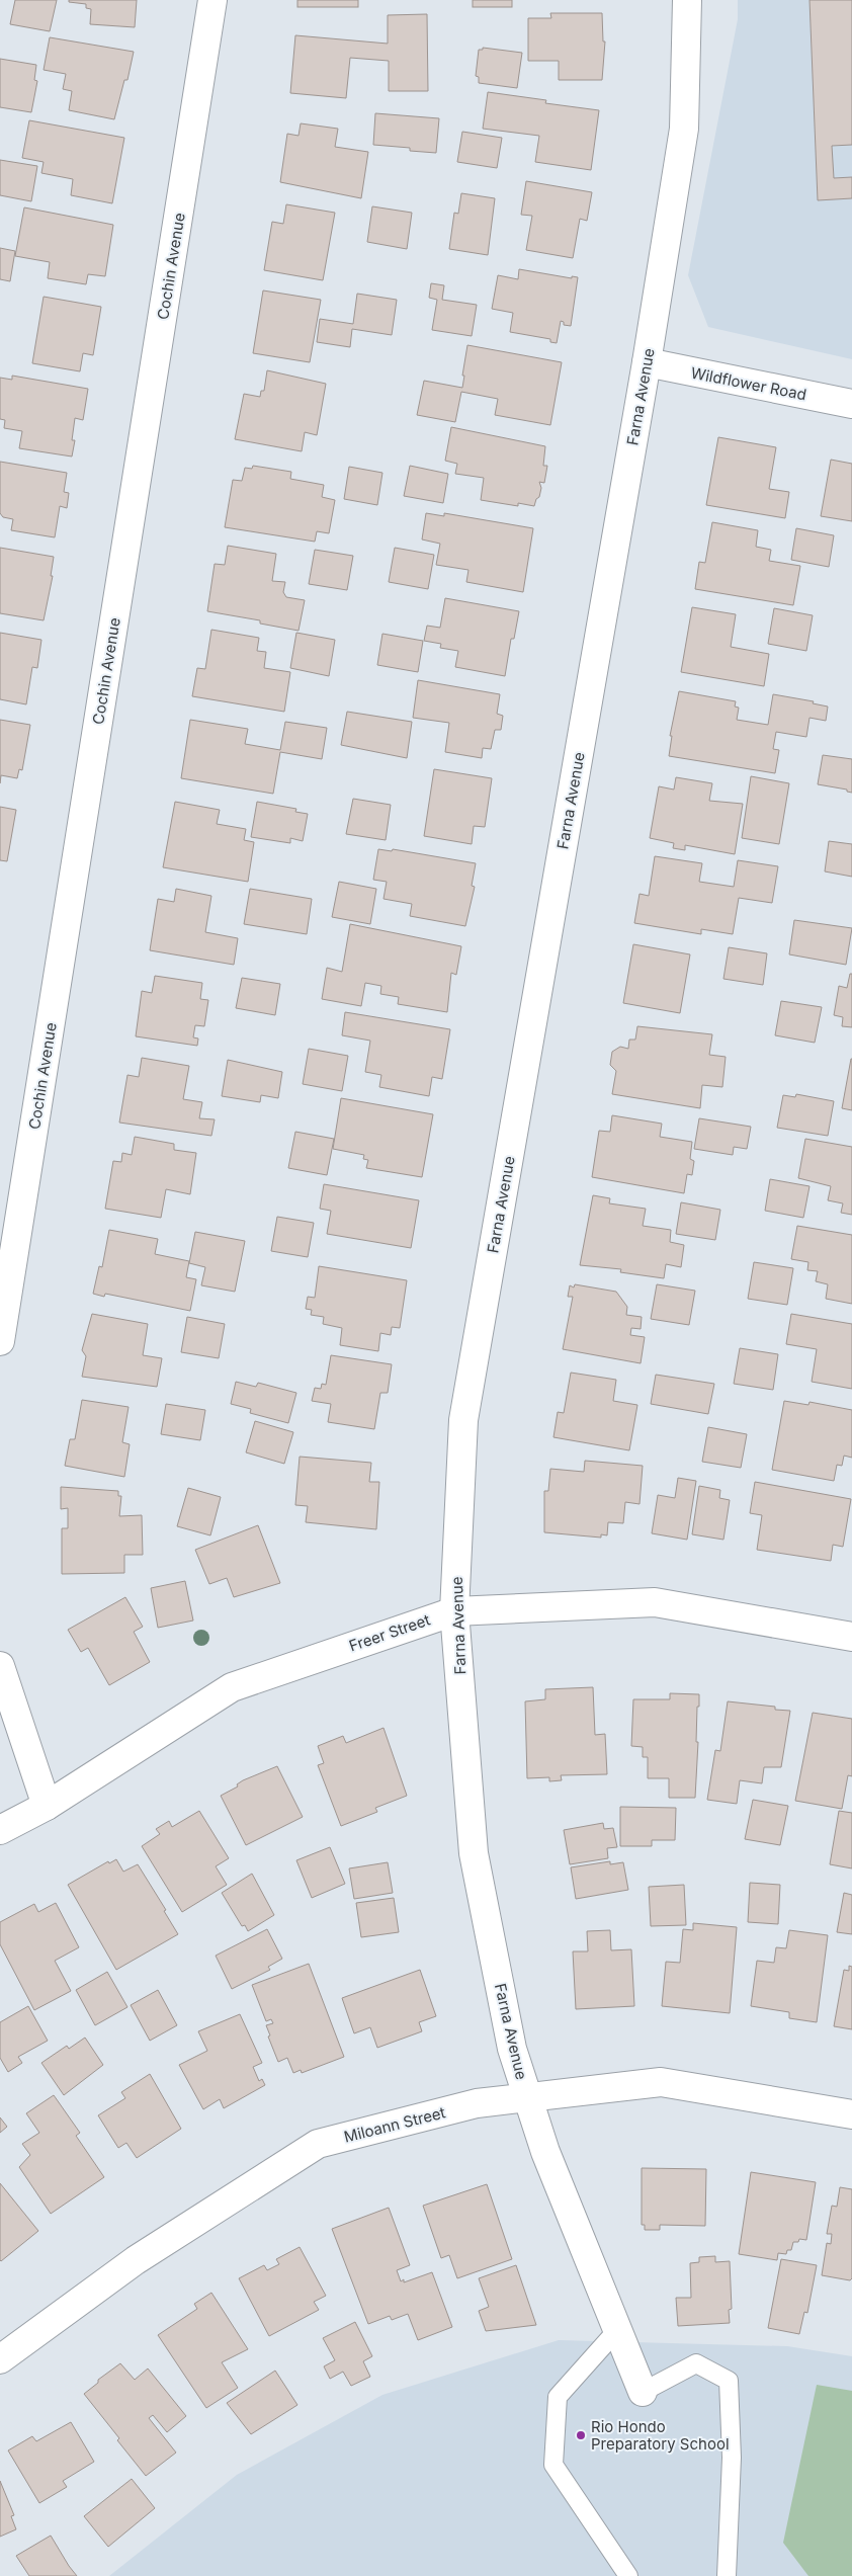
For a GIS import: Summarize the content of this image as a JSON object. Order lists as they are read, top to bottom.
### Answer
{
  "streets": {
    "street": [
      "Cochin Avenue",
      "Wildflower Road",
      "Farna Avenue",
      "Freer Street",
      "Miloann Street"
    ]
  },
  "crossings": [
    ["Wildflower Road", "Farna Avenue"],
    ["Farna Avenue", "Freer Street"],
    ["Farna Avenue", "Miloann Street"]
  ],
  "places": ["Rio Hondo Preparatory School"]
}
